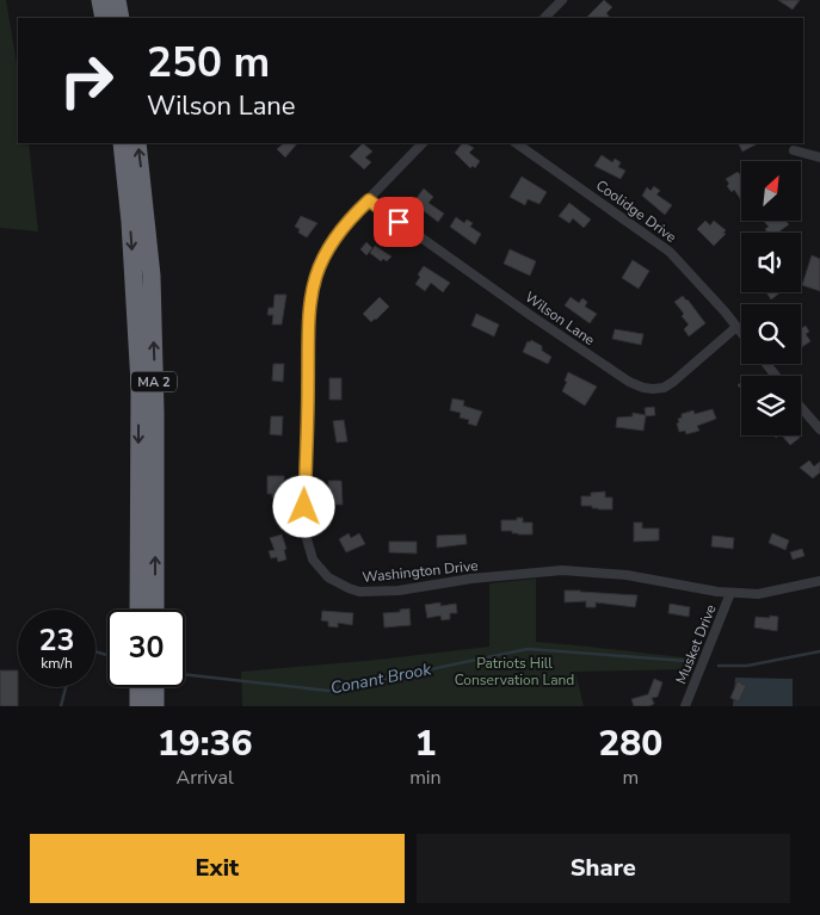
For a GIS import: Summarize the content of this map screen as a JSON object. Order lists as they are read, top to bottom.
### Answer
{
  "streets": {
    "highway": ["MA 2"],
    "street": [
      "Coolidge Drive",
      "Wilson Lane",
      "Washington Drive",
      "Musket Drive"
    ]
  },
  "crossings": [
    ["Coolidge Drive", "Wilson Lane"],
    ["Wilson Lane", "Washington Drive"],
    ["Washington Drive", "Musket Drive"]
  ],
  "water": ["Conant Brook"],
  "parks": ["Patriots Hill Conservation Land"],
  "north": "top right",
  "page": {
    "turn": ["250 m", "Wilson Lane"],
    "speed": "23 km/h",
    "limit": "30",
    "eta": [
      "19:36",
      "Arrival",
      "1",
      "min",
      "280",
      "m"
    ],
    "buttons": ["Exit", "Share"]
  }
}
